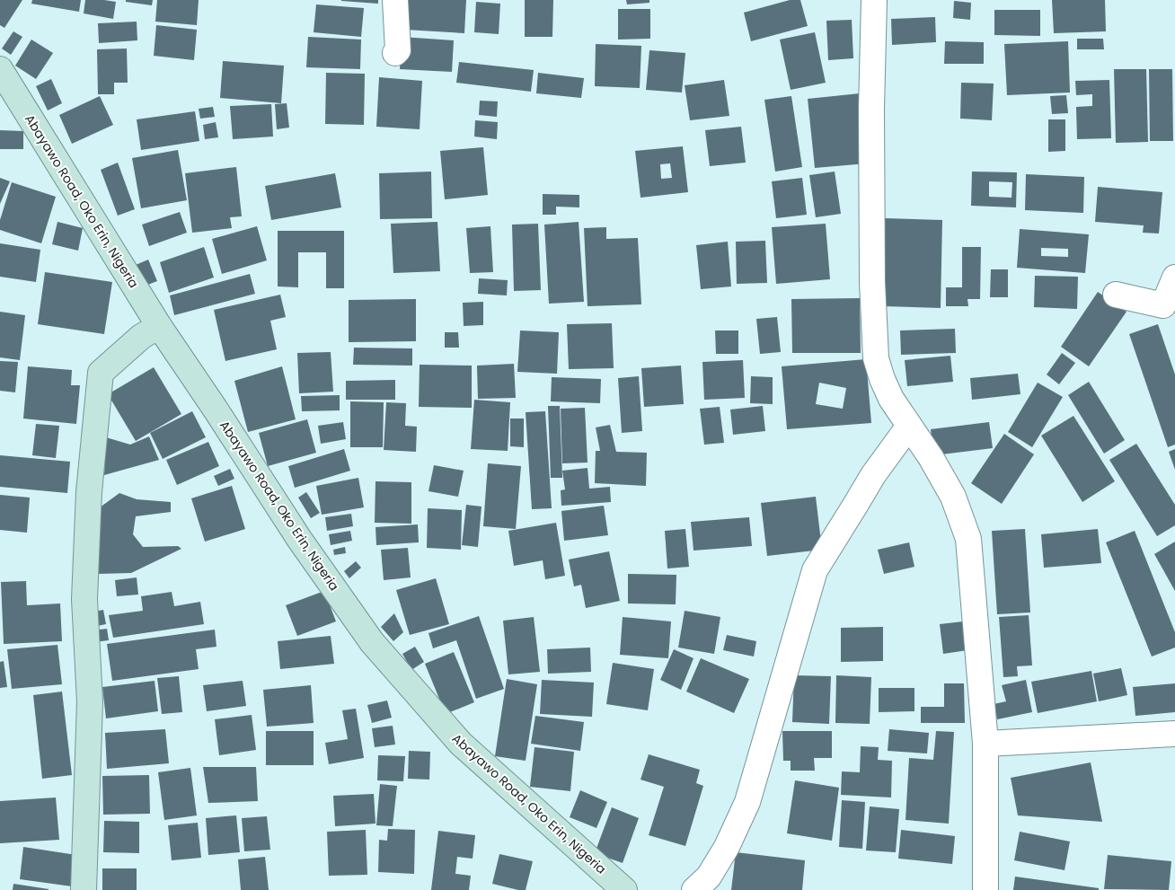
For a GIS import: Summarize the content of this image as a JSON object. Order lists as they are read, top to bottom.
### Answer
{
  "streets": {
    "street": ["Abayawo Road, Oko Erin, Nigeria"]
  }
}
